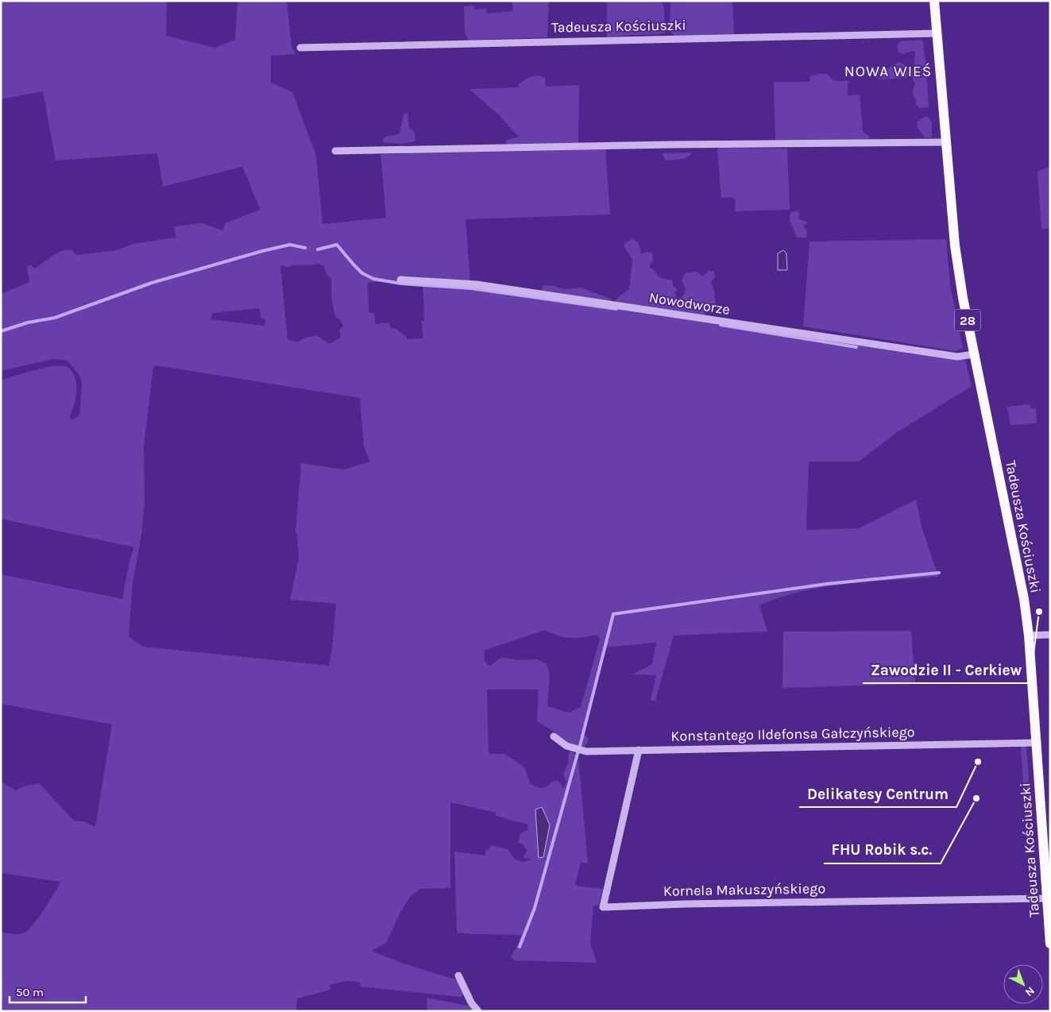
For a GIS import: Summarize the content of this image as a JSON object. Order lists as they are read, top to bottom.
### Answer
{
  "streets": {
    "main road": ["Tadeusza Kościuszki", "28"],
    "street": ["Nowodworze", "Konstantego Ildefonsa Gałczyńskiego", "Kornela Makuszyńskiego"]
  },
  "crossings": [
    ["Tadeusza Kościuszki", "Nowodworze"],
    ["Tadeusza Kościuszki", "Konstantego Ildefonsa Gałczyńskiego"],
    ["Tadeusza Kościuszki", "Kornela Makuszyńskiego"],
    ["Konstantego Ildefonsa Gałczyńskiego", "Kornela Makuszyńskiego"]
  ],
  "districts": ["NOWA WIEŚ"],
  "places": ["Zawodzie II - Cerkiew", "Delikatesy Centrum", "FHU Robik s.c."],
  "scale_bar": "50 m",
  "north": "bottom right"
}
